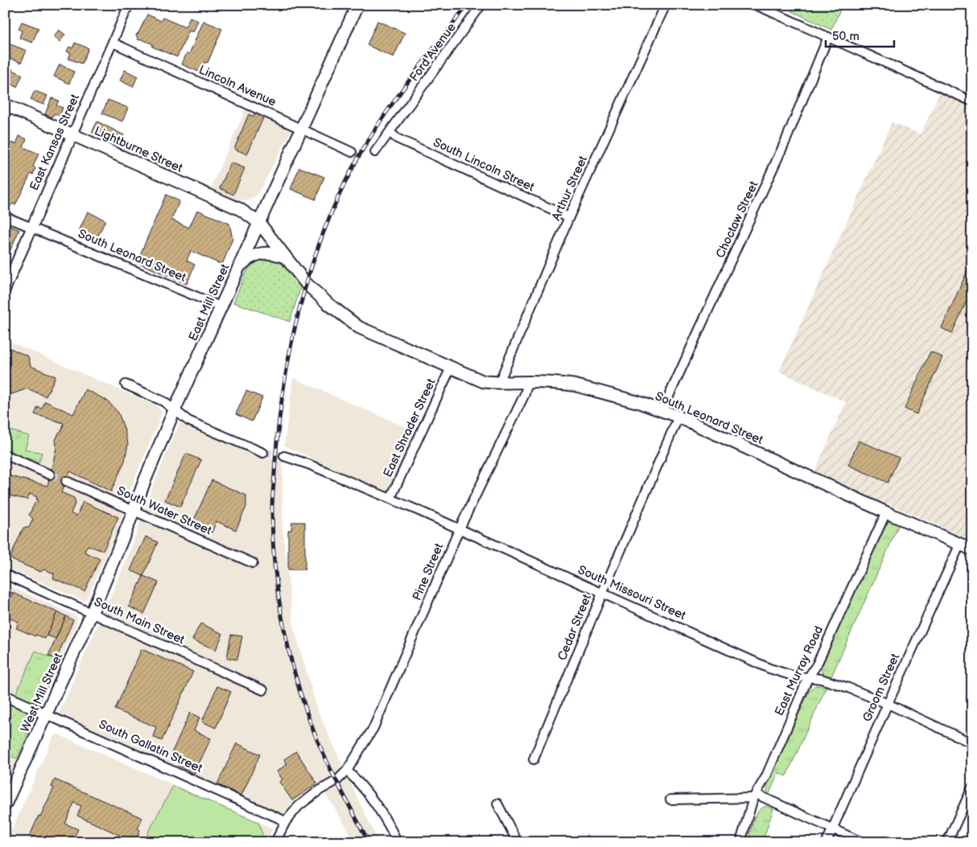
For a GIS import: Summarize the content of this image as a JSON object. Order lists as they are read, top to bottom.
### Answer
{
  "streets": {
    "main road": [
      "Lightburne Street",
      "South Leonard Street",
      "East Mill Street",
      "West Mill Street"
    ],
    "street": [
      "Ford Avenue",
      "Lincoln Avenue",
      "East Kansas Street",
      "South Lincoln Street",
      "Arthur Street",
      "Choctaw Street",
      "East Shrader Street",
      "South Water Street",
      "Pine Street",
      "South Missouri Street",
      "South Main Street",
      "Cedar Street",
      "East Murray Road",
      "Groom Street",
      "South Gallatin Street"
    ]
  },
  "crossings": [
    ["Ford Avenue", "South Lincoln Street"],
    ["Lincoln Avenue", "East Kansas Street"],
    ["Lincoln Avenue", "East Mill Street"],
    ["East Kansas Street", "Lightburne Street"],
    ["East Kansas Street", "South Leonard Street"],
    ["Lightburne Street", "South Leonard Street"],
    ["Lightburne Street", "East Mill Street"],
    ["South Lincoln Street", "Arthur Street"],
    ["Arthur Street", "South Leonard Street"],
    ["Choctaw Street", "South Leonard Street"],
    ["South Leonard Street", "East Mill Street"],
    ["South Leonard Street", "East Shrader Street"],
    ["South Leonard Street", "Pine Street"],
    ["South Leonard Street", "Cedar Street"],
    ["South Leonard Street", "East Murray Road"],
    ["South Leonard Street", "Groom Street"],
    ["East Mill Street", "South Water Street"],
    ["East Mill Street", "South Main Street"],
    ["East Mill Street", "West Mill Street"],
    ["East Shrader Street", "South Missouri Street"],
    ["Pine Street", "South Missouri Street"],
    ["Pine Street", "South Gallatin Street"],
    ["South Missouri Street", "Cedar Street"],
    ["South Missouri Street", "East Murray Road"],
    ["South Missouri Street", "Groom Street"],
    ["South Main Street", "West Mill Street"],
    ["West Mill Street", "South Gallatin Street"]
  ],
  "scale_bar": "50 m"
}
